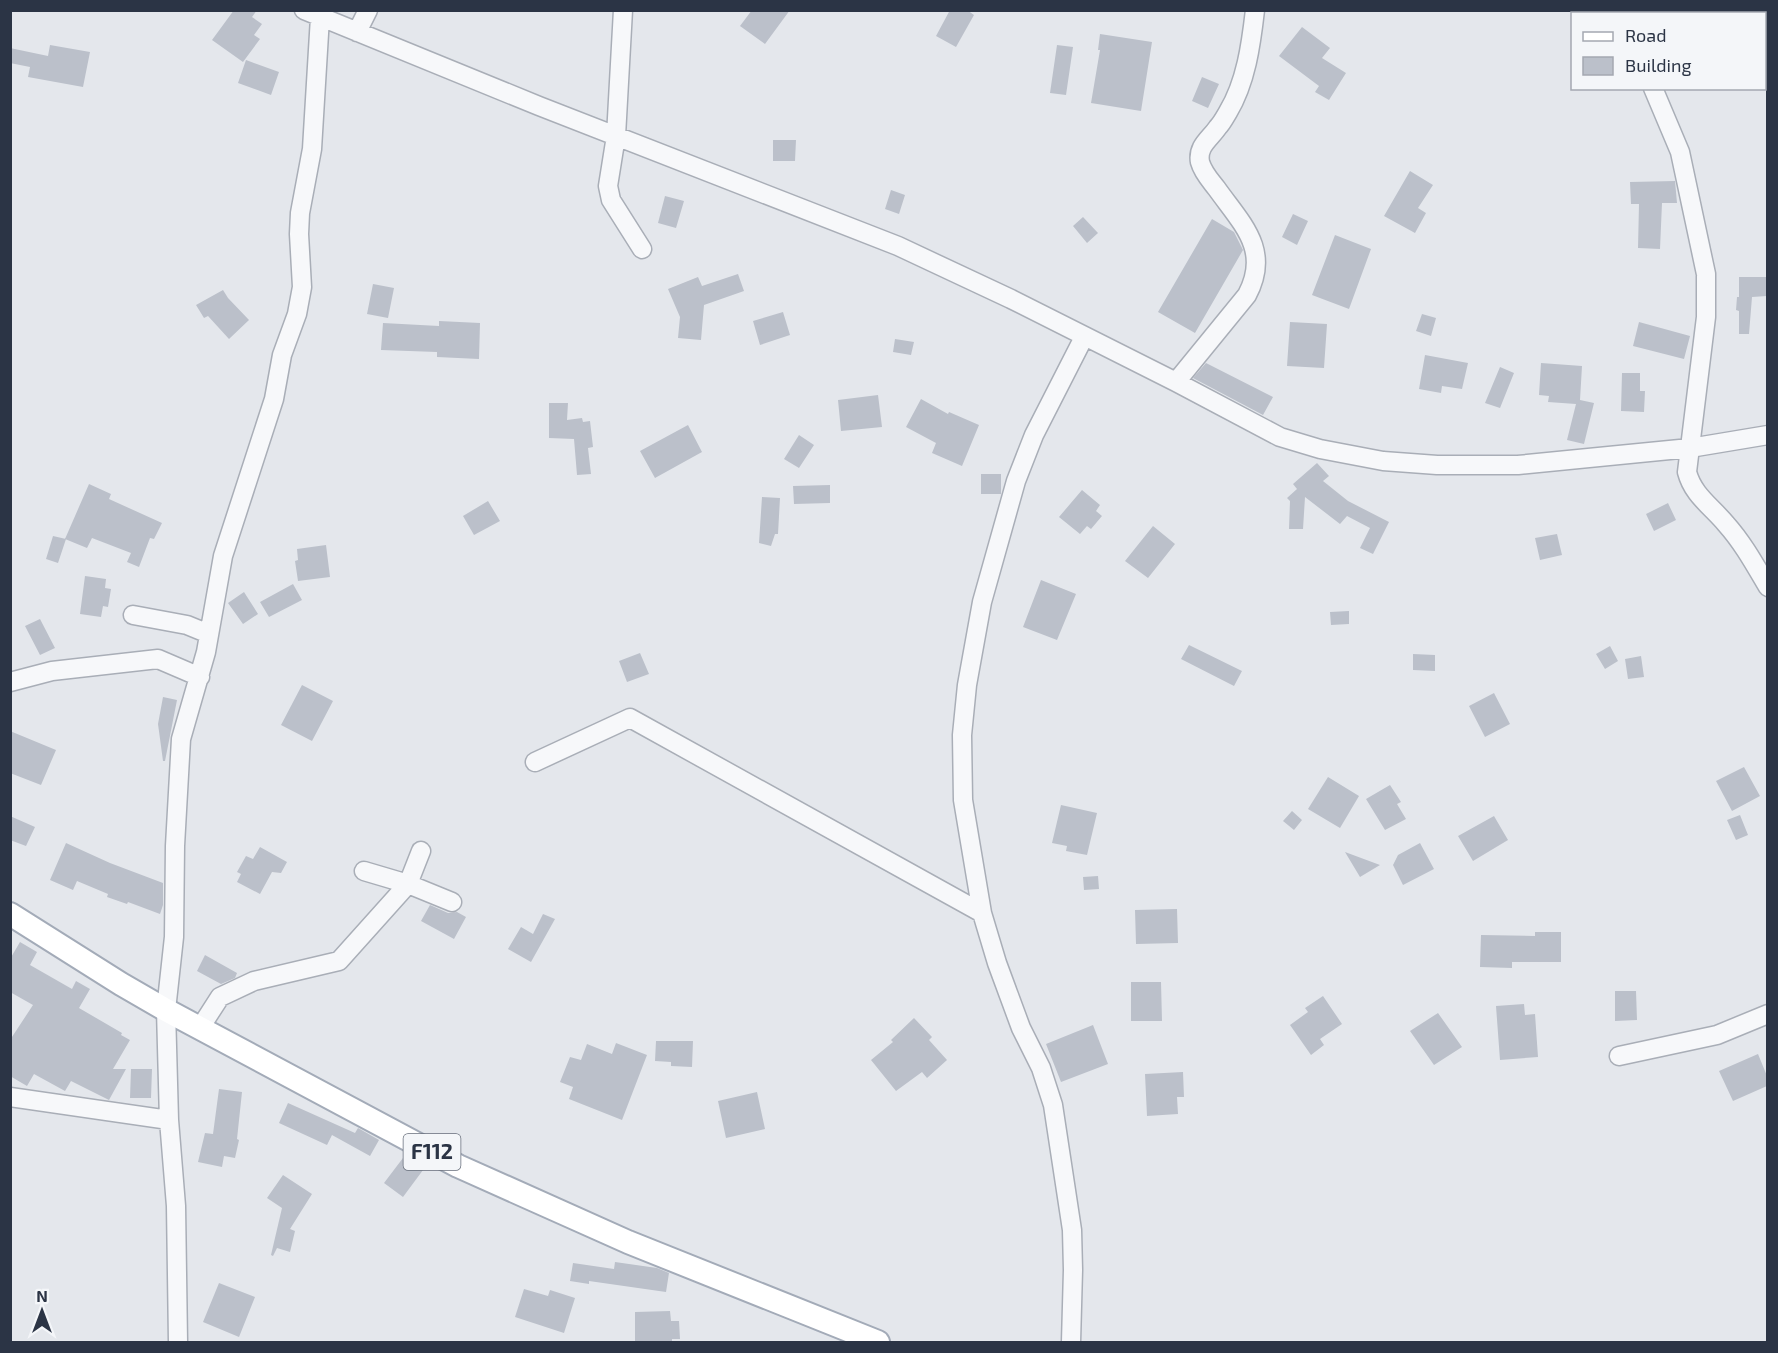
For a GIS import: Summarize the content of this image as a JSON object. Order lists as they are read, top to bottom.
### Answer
{
  "streets": {
    "main road": ["F112"]
  },
  "legend": ["Road", "Building"],
  "north": "top"
}
